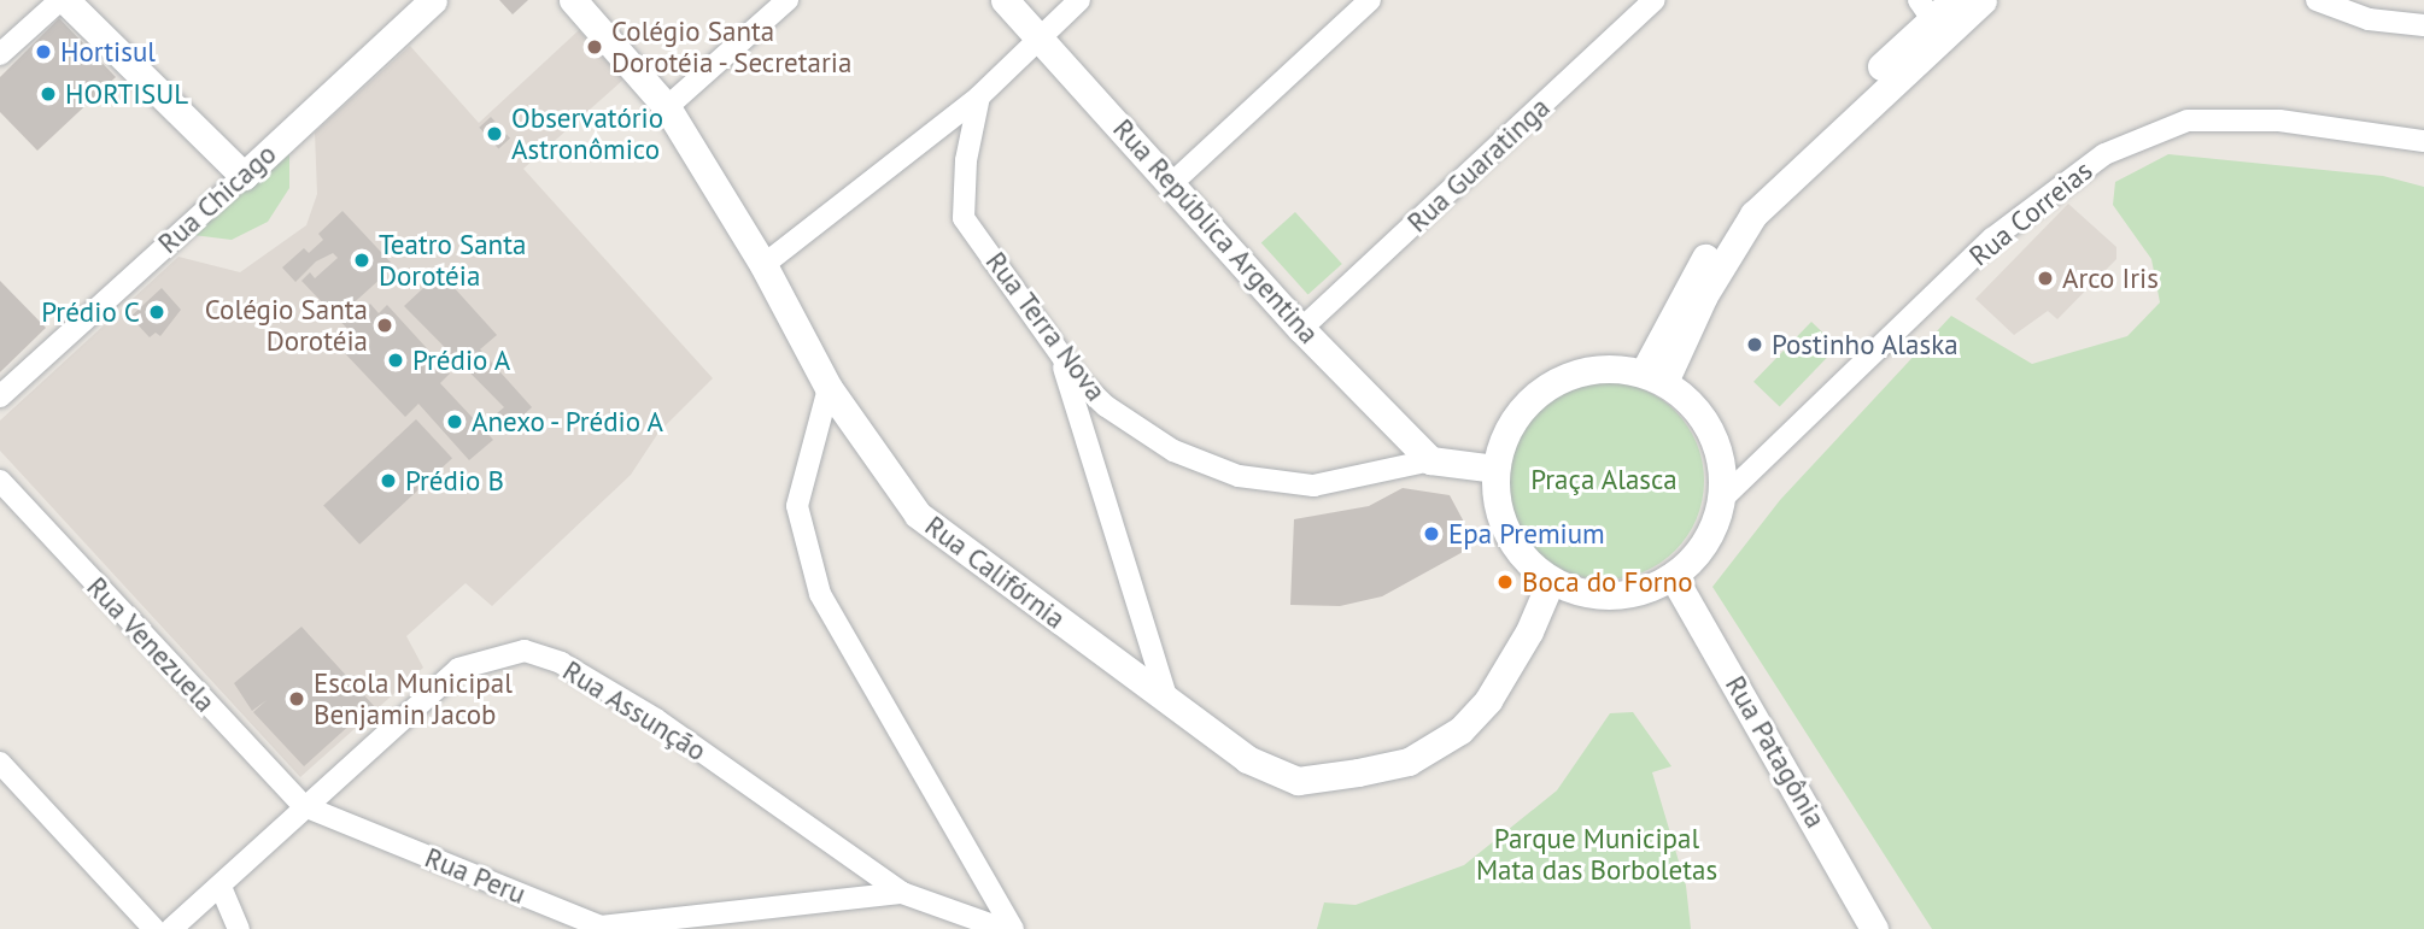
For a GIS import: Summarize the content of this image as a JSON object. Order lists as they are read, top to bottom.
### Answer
{
  "streets": {
    "street": [
      "Rua Guaratinga",
      "Rua Chicago",
      "Rua Correias",
      "Rua República Argentina",
      "Rua Terra Nova",
      "Rua Califórnia",
      "Rua Venezuela",
      "Rua Assunção",
      "Rua Patagônia",
      "Rua Peru"
    ]
  },
  "crossings": [
    ["Rua Guaratinga", "Rua República Argentina"],
    ["Rua Correias", "Rua Terra Nova"],
    ["Rua Correias", "Rua Califórnia"],
    ["Rua Correias", "Rua Patagônia"],
    ["Rua República Argentina", "Rua Terra Nova"],
    ["Rua Terra Nova", "Rua Califórnia"],
    ["Rua Terra Nova", "Rua Patagônia"],
    ["Rua Califórnia", "Rua Patagônia"],
    ["Rua Venezuela", "Rua Assunção"],
    ["Rua Venezuela", "Rua Peru"],
    ["Rua Assunção", "Rua Peru"]
  ],
  "parks": ["Praça Alasca", "Parque Municipal Mata das Borboletas"],
  "places": [
    "Colégio Santa Dorotéia - Secretaria",
    "Hortisul",
    "HORTISUL",
    "Observatório Astronômico",
    "Teatro Santa Dorotéia",
    "Arco Iris",
    "Prédio C",
    "Colégio Santa Dorotéia",
    "Postinho Alaska",
    "Prédio A",
    "Anexo - Prédio A",
    "Prédio B",
    "Epa Premium",
    "Boca do Forno",
    "Escola Municipal Benjamin Jacob"
  ]
}
